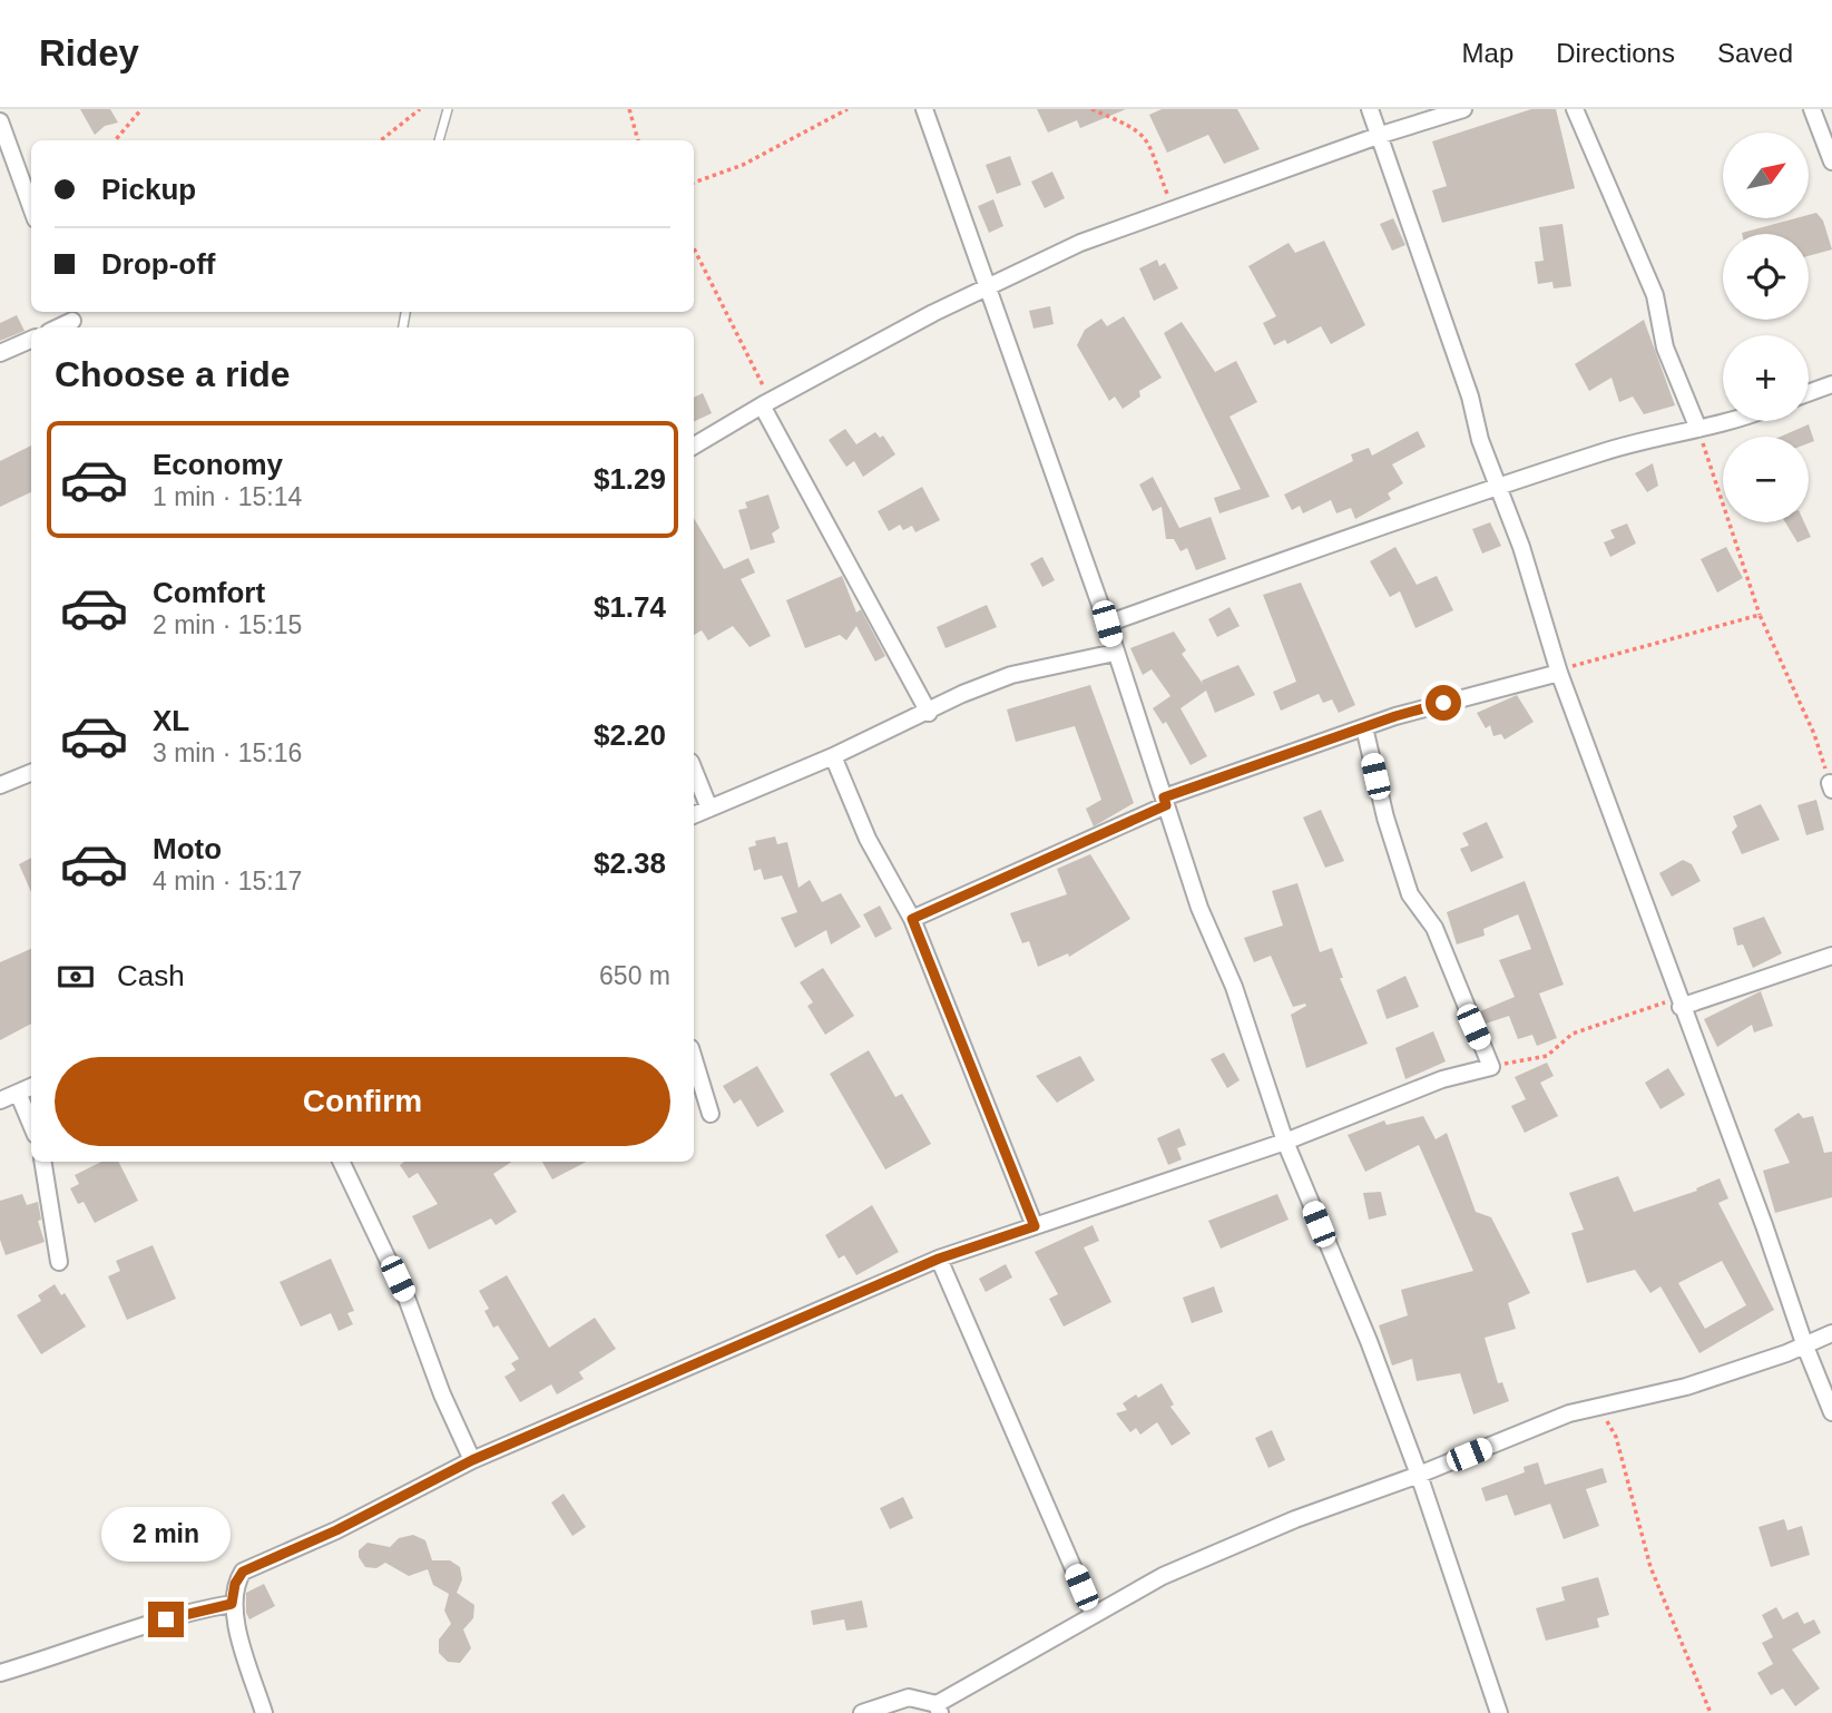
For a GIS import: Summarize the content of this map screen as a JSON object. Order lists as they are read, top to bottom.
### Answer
{
  "north": "top right",
  "page": {
    "header": "Ridey",
    "nav": ["Map", "Directions", "Saved"],
    "map_buttons": ["+", "−"],
    "banner": ["Pickup", "Drop-off"],
    "heading": "Choose a ride",
    "list": [
      {
        "name": "Economy",
        "note": "1 min · 15:14",
        "value": "$1.29"
      },
      {
        "name": "Comfort",
        "note": "2 min · 15:15",
        "value": "$1.74"
      },
      {
        "name": "XL",
        "note": "3 min · 15:16",
        "value": "$2.20"
      },
      {
        "name": "Moto",
        "note": "4 min · 15:17",
        "value": "$2.38"
      }
    ],
    "pay": ["Cash", "650 m"],
    "buttons": "Confirm",
    "bubble": "2 min"
  }
}
